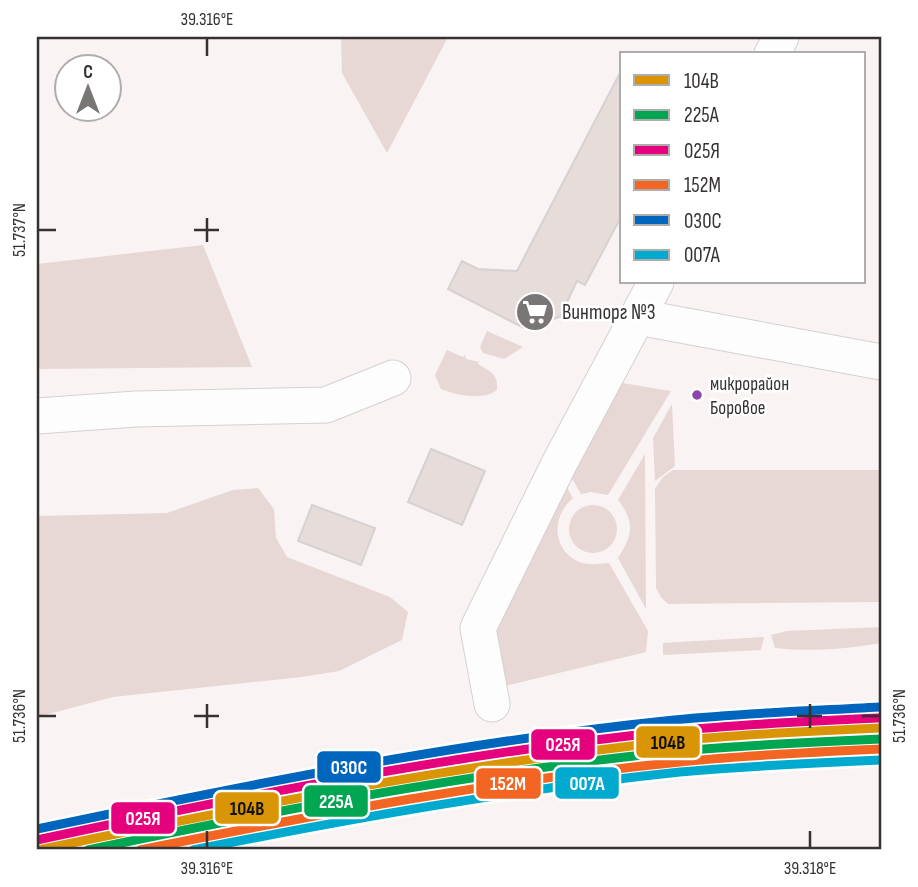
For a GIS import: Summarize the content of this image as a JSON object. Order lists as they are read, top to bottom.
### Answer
{
  "places": {
    "supermarket": ["Винторг №3"],
    "other": ["микрорайон Боровое"]
  },
  "lines": [
    "transit line 030C",
    "transit line 025Я",
    "transit line 104В",
    "transit line 225А",
    "transit line 152М",
    "transit line 007А"
  ],
  "legend": [
    "104В",
    "225А",
    "025Я",
    "152М",
    "030C",
    "007А"
  ],
  "north": "top",
  "coordinates": [
    "39.316°E",
    "51.737°N",
    "51.736°N",
    "39.318°E"
  ]
}
